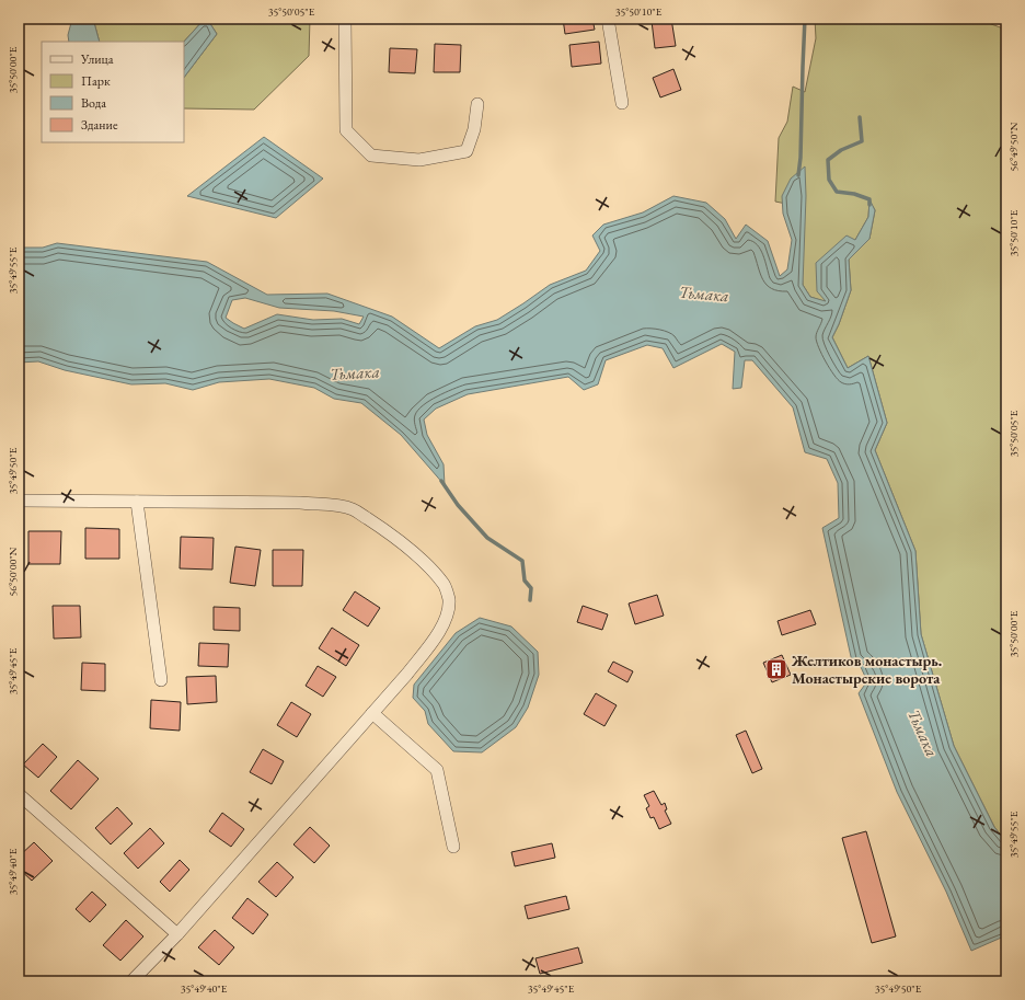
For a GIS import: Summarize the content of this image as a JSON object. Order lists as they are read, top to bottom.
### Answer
{
  "water": ["Тьмака"],
  "places": {
    "building": ["Желтиков монастырь. Монастырские ворота"]
  },
  "legend": [
    "Улица",
    "Парк",
    "Вода",
    "Здание"
  ],
  "coordinates": [
    "35°50'05\"E",
    "35°50'10\"E",
    "35°50'00\"E",
    "56°49'50\"N",
    "35°49'55\"E",
    "35°49'50\"E",
    "56°50'00\"N",
    "35°49'45\"E",
    "35°49'40\"E"
  ]
}
